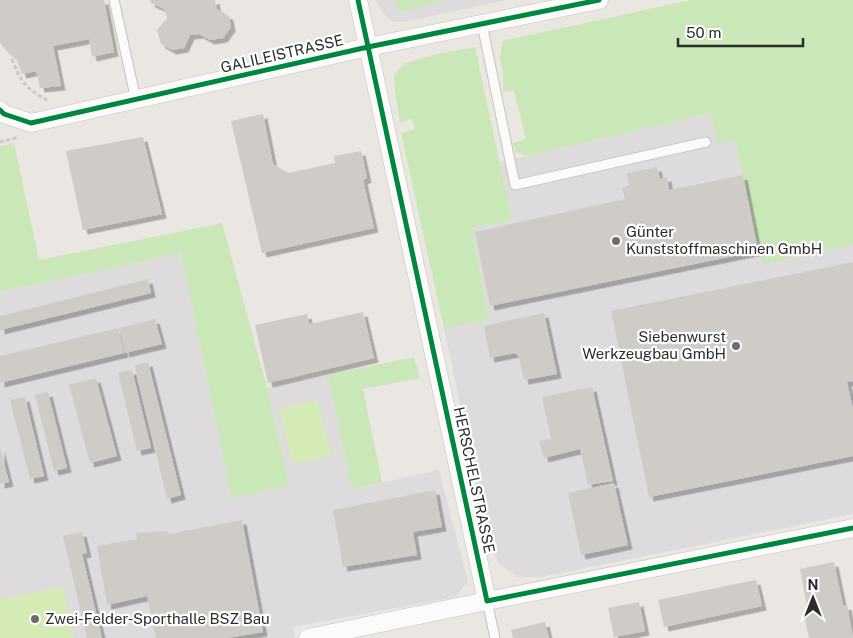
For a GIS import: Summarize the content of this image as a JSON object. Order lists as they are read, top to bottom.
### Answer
{
  "streets": {
    "street": ["GALILEISTRASSE", "HERSCHELSTRASSE"]
  },
  "crossings": [
    ["GALILEISTRASSE", "HERSCHELSTRASSE"]
  ],
  "places": ["Günter Kunststoffmaschinen GmbH", "Siebenwurst Werkzeugbau GmbH", "Zwei-Felder-Sporthalle BSZ Bau"],
  "scale_bar": "50 m",
  "north": "top"
}
